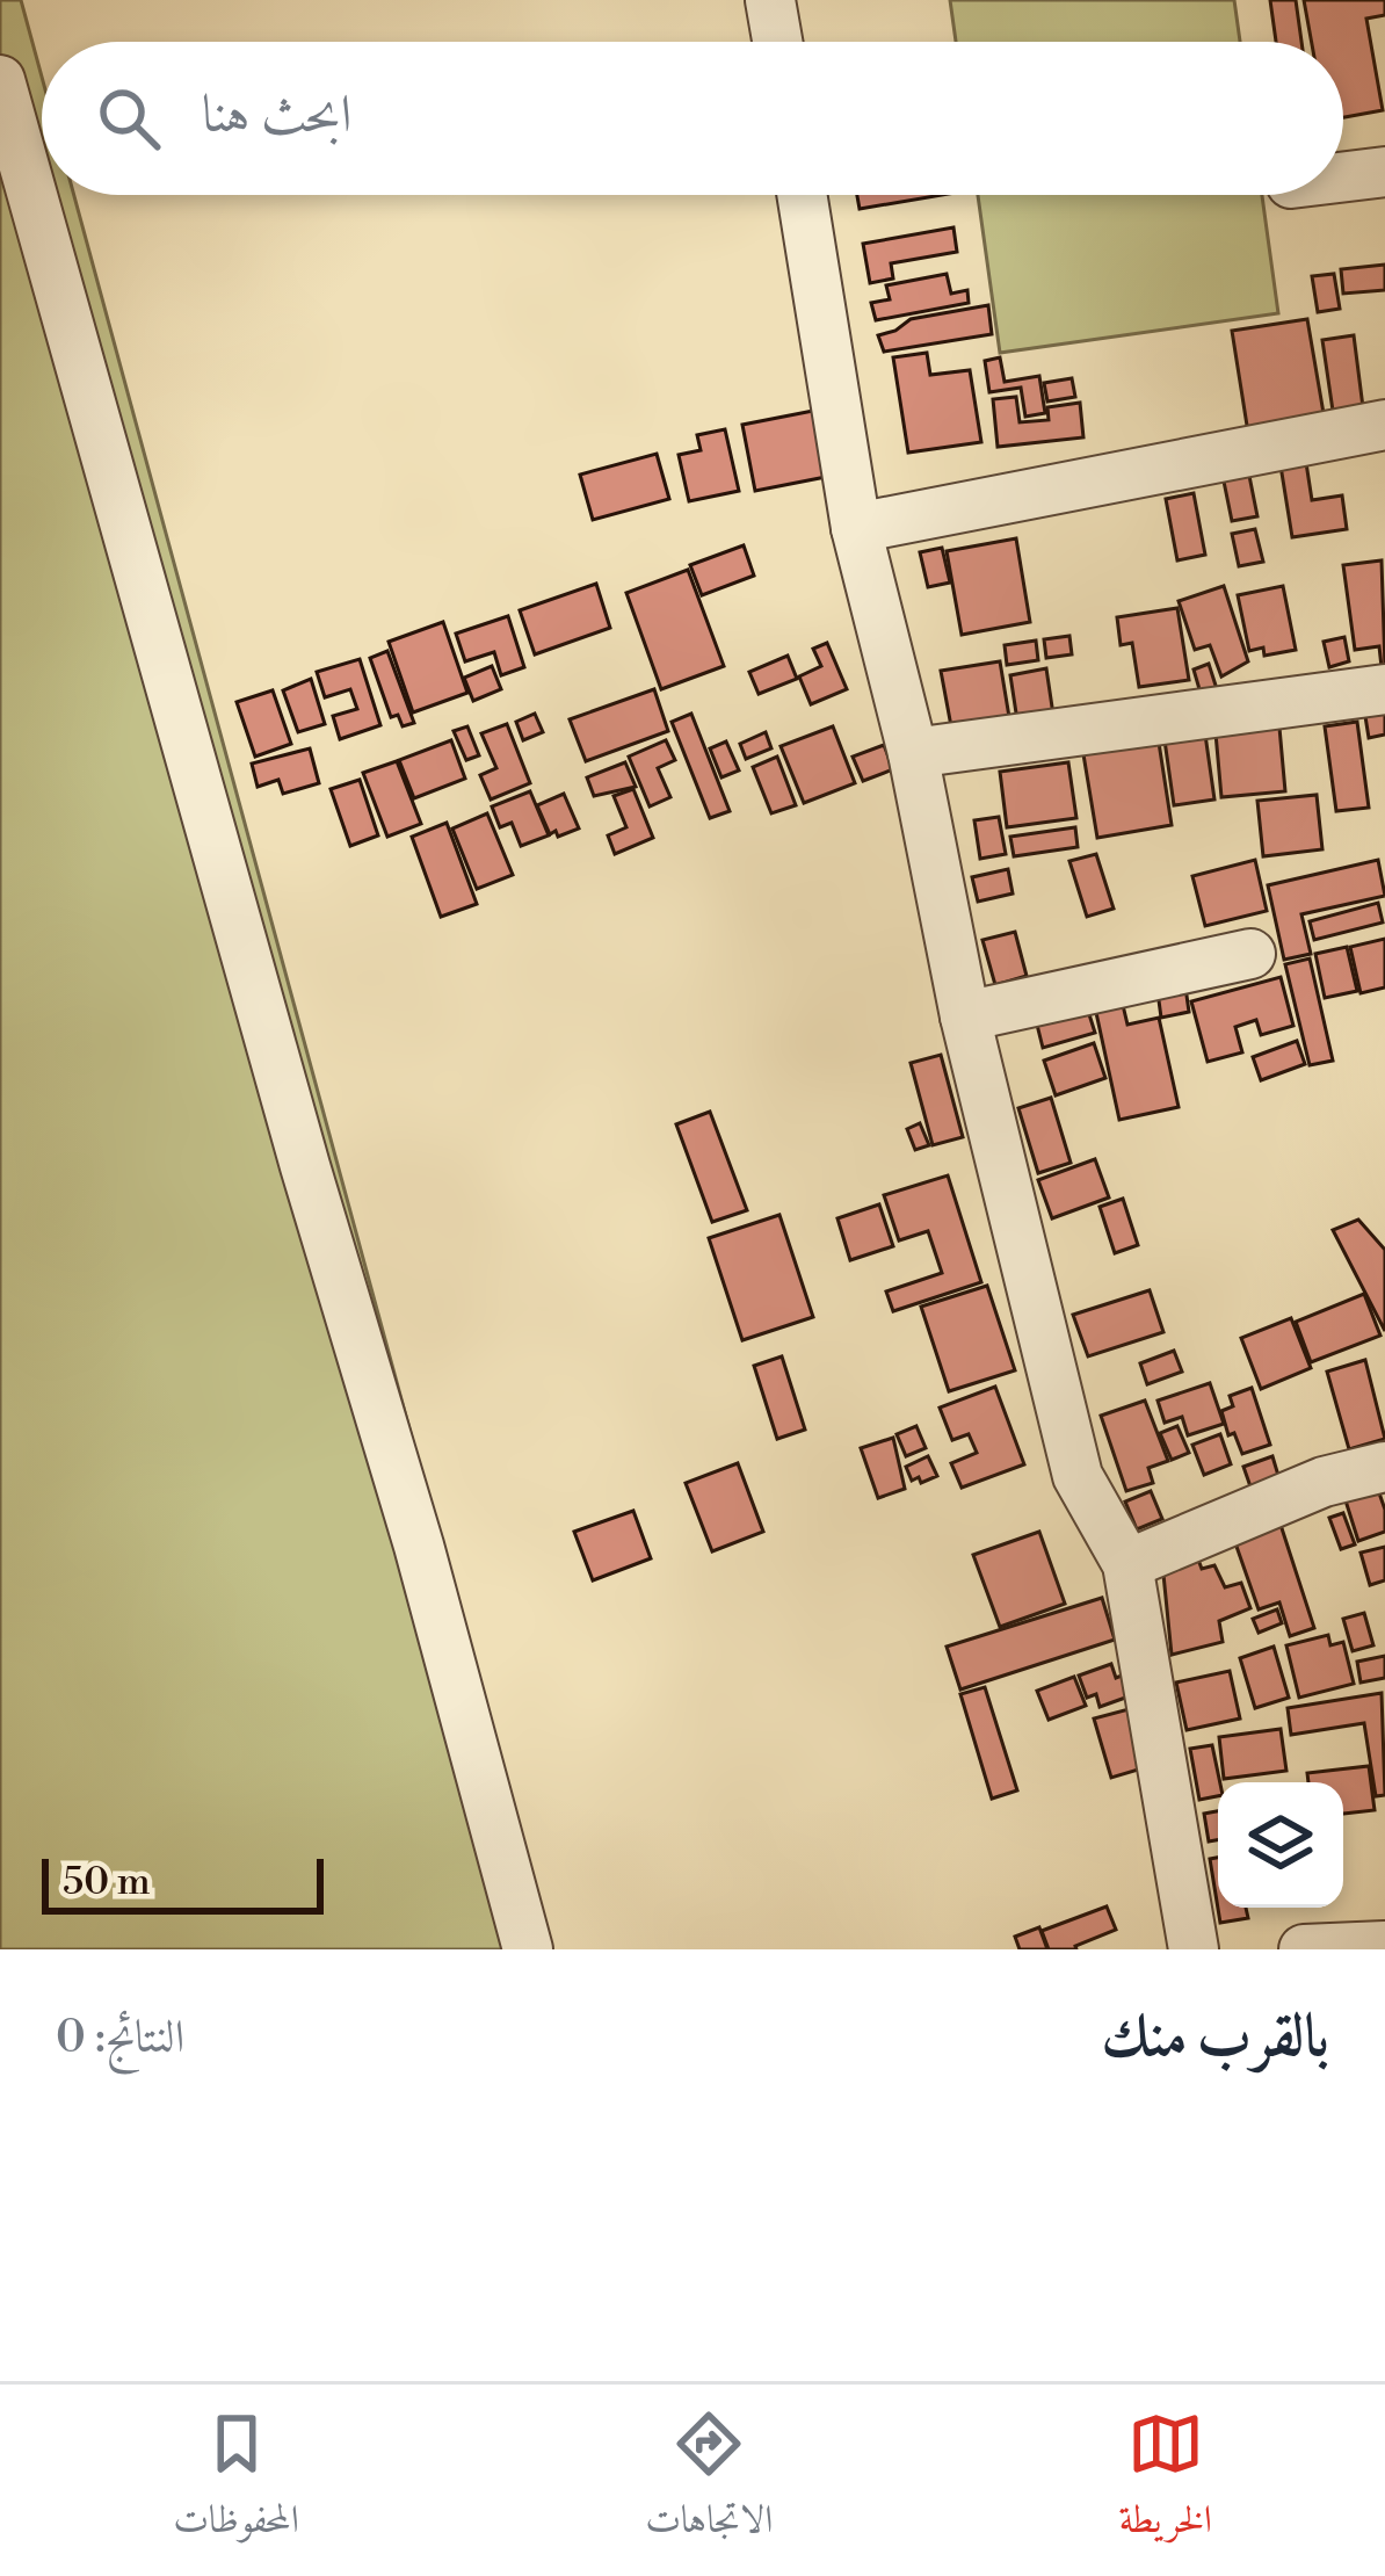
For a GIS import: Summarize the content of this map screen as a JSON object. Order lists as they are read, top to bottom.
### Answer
{
  "scale_bar": "50 m",
  "page": {
    "search": "ابحث هنا",
    "scale": "50 m",
    "heading": ["بالقرب منك", "النتائج: 0"],
    "nav": ["الخريطة", "الاتجاهات", "المحفوظات"]
  }
}
